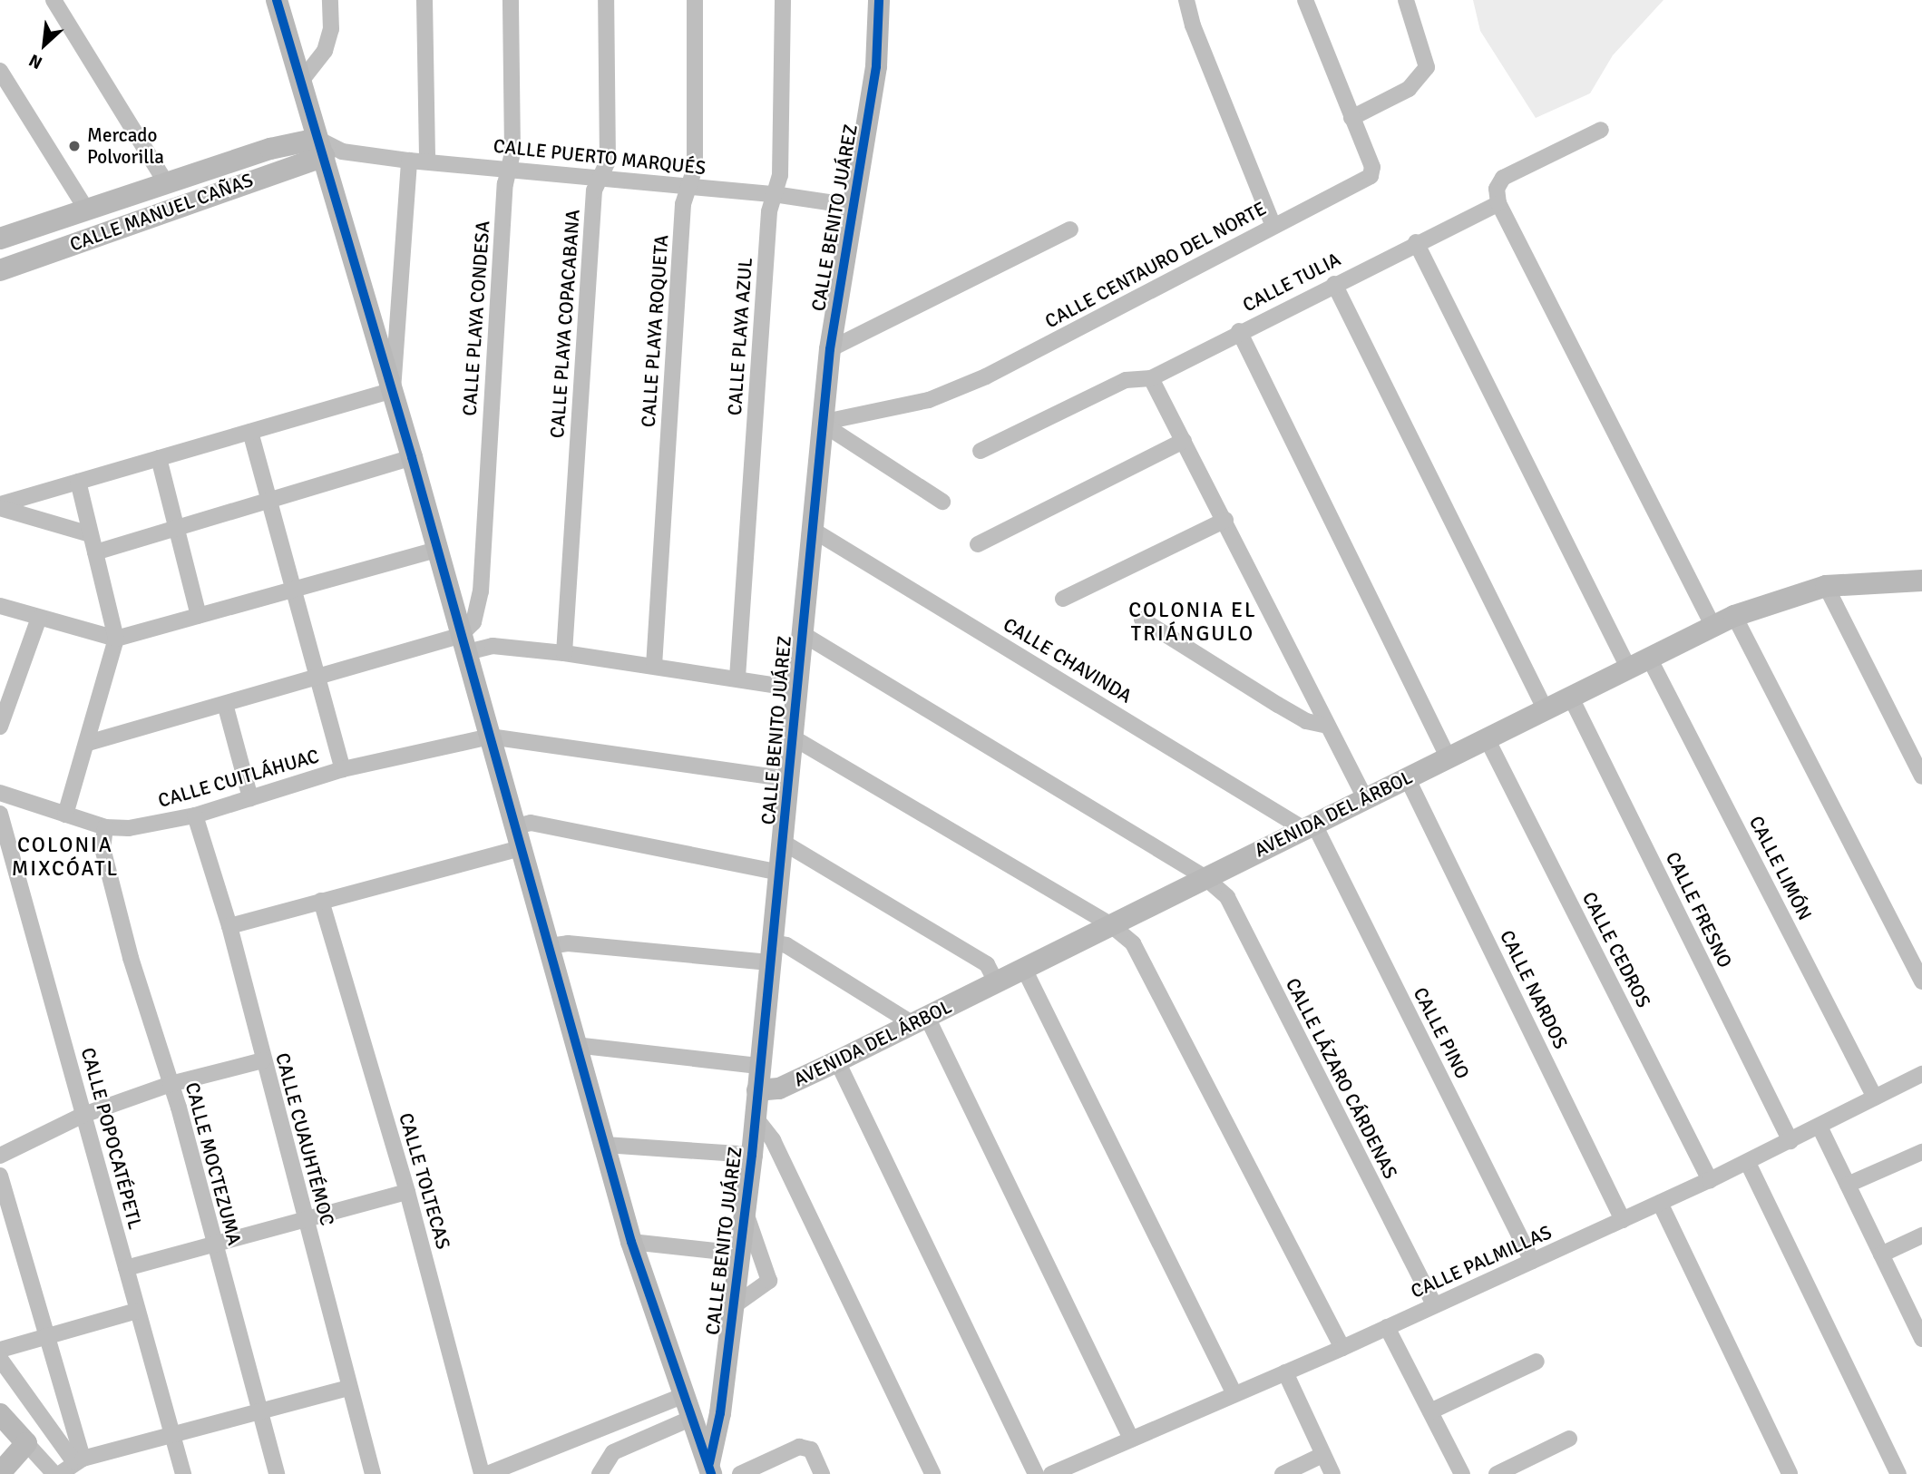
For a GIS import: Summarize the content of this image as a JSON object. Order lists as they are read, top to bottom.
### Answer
{
  "streets": {
    "street": [
      "CALLE PUERTO MARQUÉS",
      "CALLE MANUEL CAÑAS",
      "CALLE BENITO JUÁREZ",
      "CALLE CENTAURO DEL NORTE",
      "CALLE TULIA",
      "CALLE PLAYA CONDESA",
      "CALLE PLAYA COPACABANA",
      "CALLE PLAYA ROQUETA",
      "CALLE PLAYA AZUL",
      "CALLE CHAVINDA",
      "CALLE CUITLÁHUAC",
      "AVENIDA DEL ÁRBOL",
      "CALLE LIMÓN",
      "CALLE FRESNO",
      "CALLE CEDROS",
      "CALLE NARDOS",
      "CALLE PINO",
      "CALLE LÁZARO CÁRDENAS",
      "CALLE POPOCATÉPETL",
      "CALLE CUAUHTÉMOC",
      "CALLE MOCTEZUMA",
      "CALLE TOLTECAS",
      "CALLE PALMILLAS"
    ]
  },
  "crossings": [
    ["CALLE PUERTO MARQUÉS", "CALLE MANUEL CAÑAS"],
    ["CALLE PUERTO MARQUÉS", "CALLE BENITO JUÁREZ"],
    ["CALLE PUERTO MARQUÉS", "CALLE PLAYA CONDESA"],
    ["CALLE PUERTO MARQUÉS", "CALLE PLAYA COPACABANA"],
    ["CALLE PUERTO MARQUÉS", "CALLE PLAYA ROQUETA"],
    ["CALLE PUERTO MARQUÉS", "CALLE PLAYA AZUL"],
    ["CALLE MANUEL CAÑAS", "CALLE BENITO JUÁREZ"],
    ["CALLE BENITO JUÁREZ", "CALLE CENTAURO DEL NORTE"],
    ["CALLE BENITO JUÁREZ", "CALLE PLAYA CONDESA"],
    ["CALLE BENITO JUÁREZ", "CALLE CHAVINDA"],
    ["CALLE BENITO JUÁREZ", "CALLE CUITLÁHUAC"],
    ["CALLE BENITO JUÁREZ", "AVENIDA DEL ÁRBOL"],
    ["CALLE BENITO JUÁREZ", "CALLE LÁZARO CÁRDENAS"],
    ["CALLE CHAVINDA", "AVENIDA DEL ÁRBOL"],
    ["CALLE CHAVINDA", "CALLE PINO"],
    ["CALLE CUITLÁHUAC", "CALLE POPOCATÉPETL"],
    ["CALLE CUITLÁHUAC", "CALLE CUAUHTÉMOC"],
    ["CALLE CUITLÁHUAC", "CALLE MOCTEZUMA"],
    ["AVENIDA DEL ÁRBOL", "CALLE LIMÓN"],
    ["AVENIDA DEL ÁRBOL", "CALLE FRESNO"],
    ["AVENIDA DEL ÁRBOL", "CALLE CEDROS"],
    ["AVENIDA DEL ÁRBOL", "CALLE NARDOS"],
    ["AVENIDA DEL ÁRBOL", "CALLE PINO"],
    ["AVENIDA DEL ÁRBOL", "CALLE LÁZARO CÁRDENAS"],
    ["CALLE LIMÓN", "CALLE PALMILLAS"],
    ["CALLE FRESNO", "CALLE PALMILLAS"],
    ["CALLE CEDROS", "CALLE PALMILLAS"],
    ["CALLE NARDOS", "CALLE PALMILLAS"],
    ["CALLE PINO", "CALLE PALMILLAS"],
    ["CALLE LÁZARO CÁRDENAS", "CALLE PALMILLAS"]
  ],
  "districts": ["COLONIA EL TRIÁNGULO", "COLONIA MIXCÓATL"],
  "places": ["Mercado Polvorilla"],
  "north": "bottom left"
}
